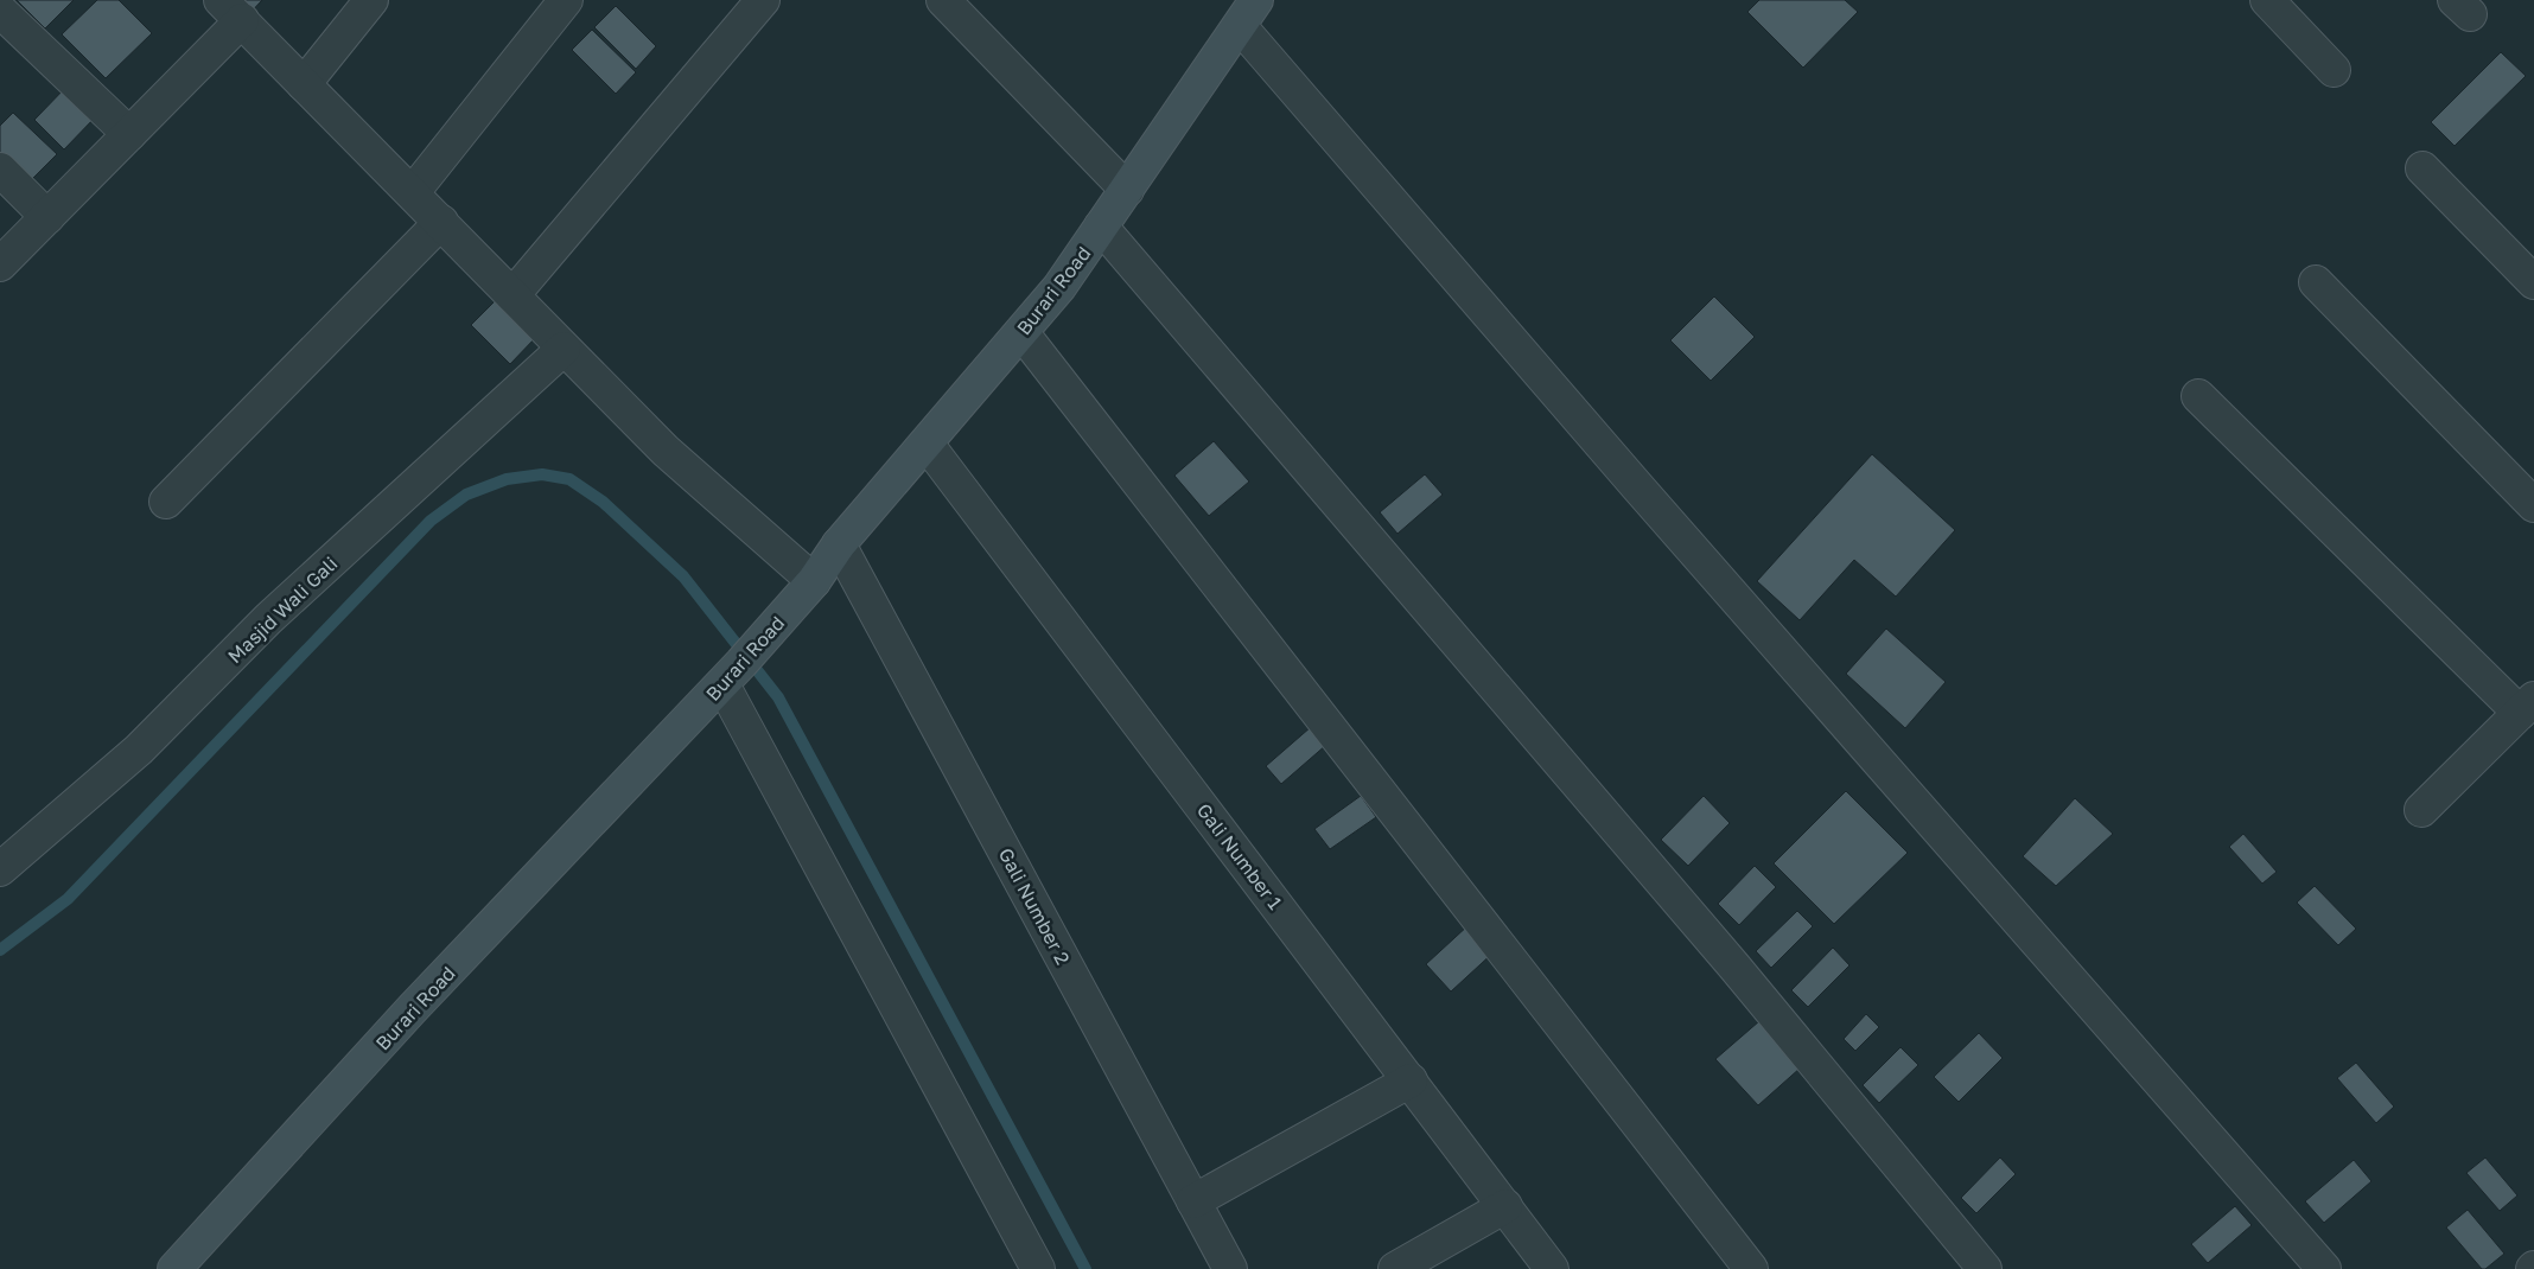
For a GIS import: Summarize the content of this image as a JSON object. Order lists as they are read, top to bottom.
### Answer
{
  "streets": {
    "main road": ["Burari Road"],
    "street": ["Masjid Wali Gali", "Gali Number 1", "Gali Number 2"]
  },
  "crossings": [
    ["Burari Road", "Gali Number 1"],
    ["Burari Road", "Gali Number 2"]
  ]
}
